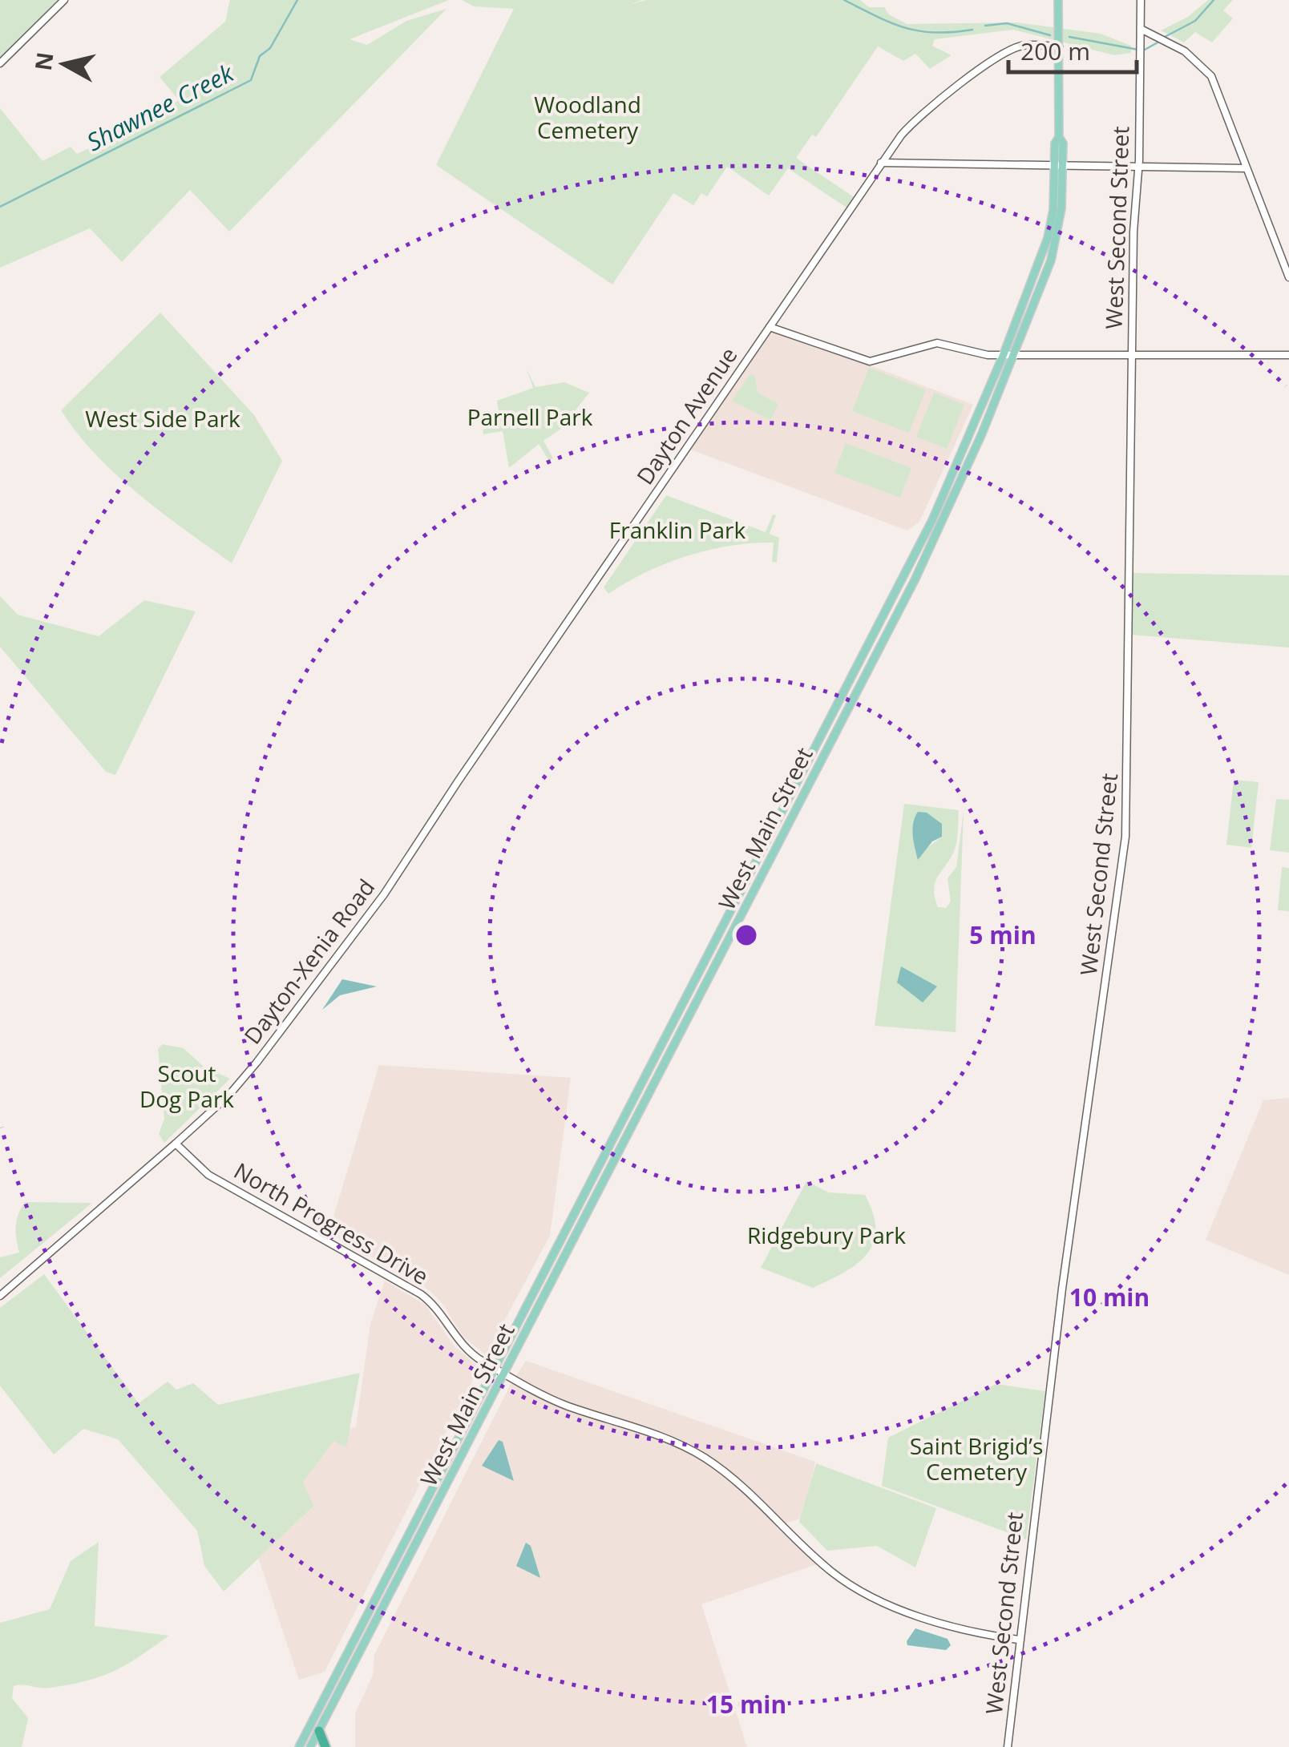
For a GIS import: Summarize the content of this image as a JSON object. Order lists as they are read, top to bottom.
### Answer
{
  "streets": {
    "main road": [
      "West Second Street",
      "Dayton Avenue",
      "West Main Street",
      "Dayton-Xenia Road",
      "North Progress Drive"
    ]
  },
  "crossings": [
    ["West Second Street", "North Progress Drive"],
    ["Dayton Avenue", "West Main Street"],
    ["Dayton Avenue", "Dayton-Xenia Road"],
    ["West Main Street", "North Progress Drive"],
    ["Dayton-Xenia Road", "North Progress Drive"]
  ],
  "water": ["Shawnee Creek"],
  "parks": [
    "Woodland Cemetery",
    "Parnell Park",
    "West Side Park",
    "Franklin Park",
    "Scout Dog Park",
    "Ridgebury Park",
    "Saint Brigid’s Cemetery"
  ],
  "scale_bar": "200 m",
  "north": "left",
  "rings": ["5 min", "10 min", "15 min"]
}
